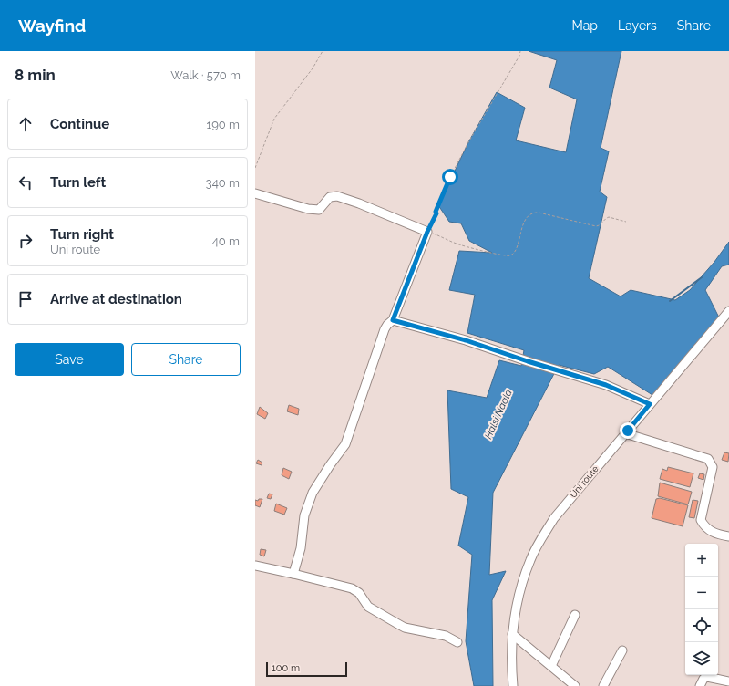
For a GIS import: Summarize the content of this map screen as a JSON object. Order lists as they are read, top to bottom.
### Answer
{
  "streets": {
    "street": ["Uni route"]
  },
  "water": ["Halsi Naala"],
  "scale_bar": "100 m",
  "page": {
    "header": "Wayfind",
    "nav": ["Map", "Layers", "Share"],
    "heading": ["8 min", "Walk · 570 m"],
    "list": [
      ["Continue", "190 m"],
      ["Turn left", "340 m"],
      ["Turn right", "Uni route", "40 m"],
      "Arrive at destination"
    ],
    "buttons": ["Save", "Share"],
    "map_buttons": ["+", "−"],
    "scale": "100 m"
  }
}
